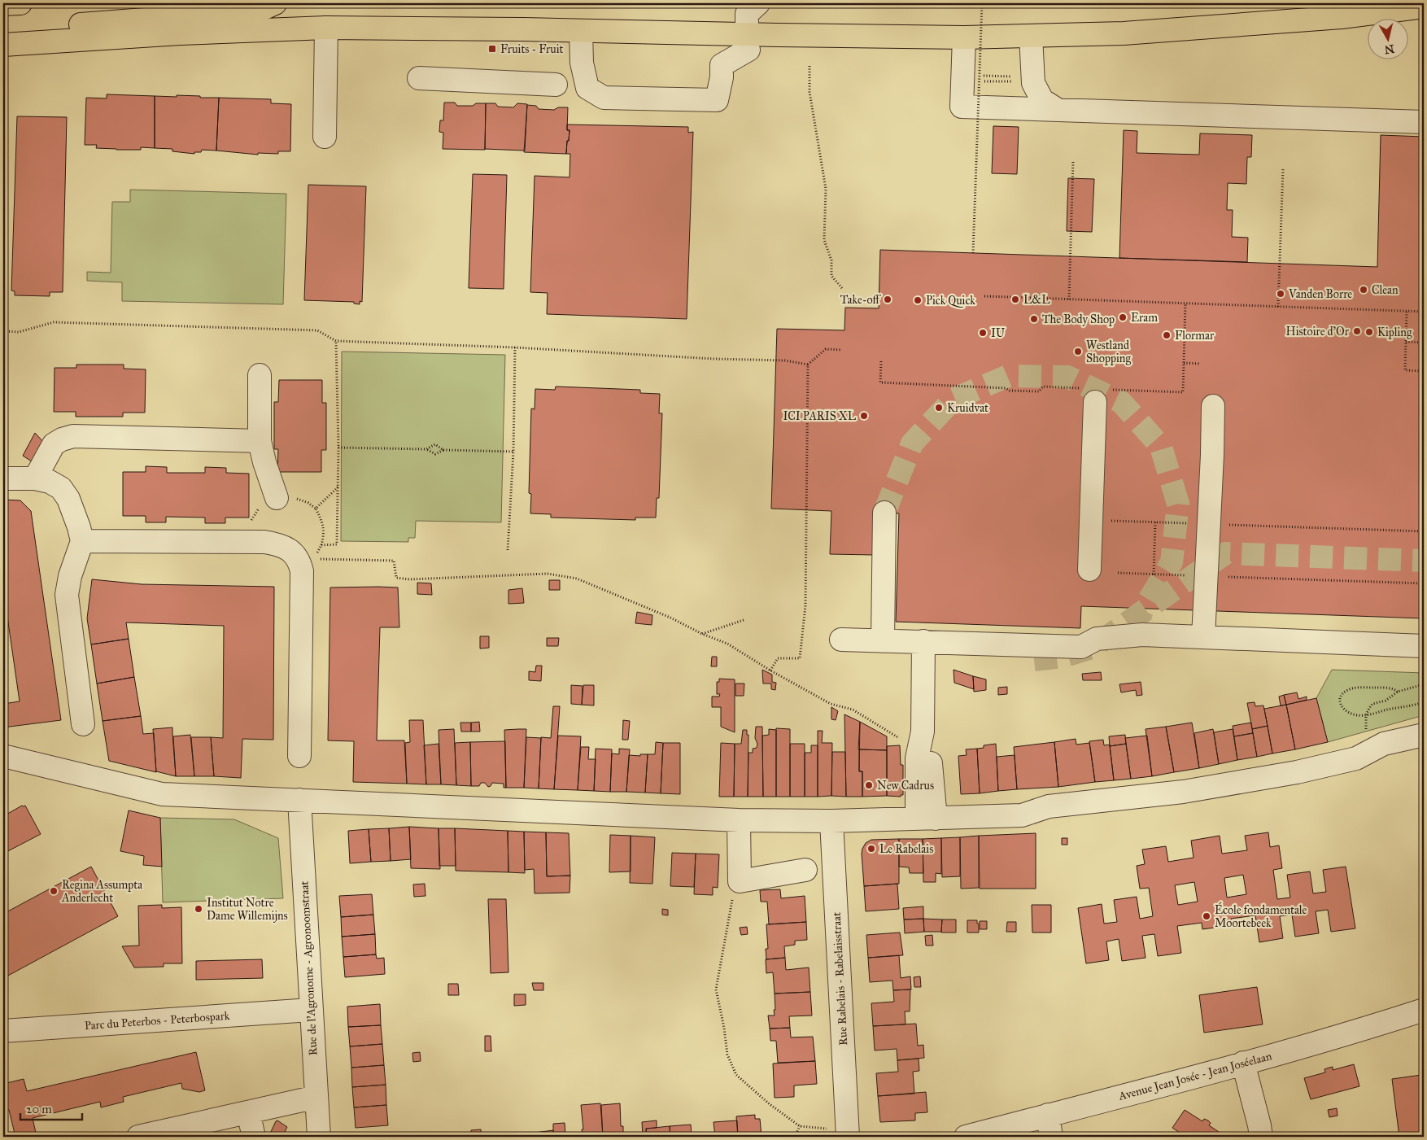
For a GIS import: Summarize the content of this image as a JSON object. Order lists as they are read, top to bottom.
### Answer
{
  "streets": {
    "street": [
      "Rue de l'Agronome - Agronoomstraat",
      "Rue Rabelais - Rabelaisstraat",
      "Parc du Peterbos - Peterbospark",
      "Avenue Jean Josée - Jean Joséelaan"
    ]
  },
  "crossings": [
    ["Rue de l'Agronome - Agronoomstraat", "Parc du Peterbos - Peterbospark"]
  ],
  "places": {
    "transit": ["Fruits - Fruit"],
    "other": [
      "Clean",
      "Vanden Borre",
      "Take-off",
      "L&L",
      "Pick Quick",
      "Eram",
      "The Body Shop",
      "Histoire d'Or",
      "Kipling",
      "IU",
      "Flormar",
      "Westland Shopping",
      "Kruidvat",
      "ICI PARIS XL",
      "New Cadrus",
      "Le Rabelais",
      "Regina Assumpta Anderlecht",
      "Institut Notre Dame Willemijns",
      "École fondamentale Moortebeek"
    ]
  },
  "scale_bar": "20 m",
  "north": "bottom"
}
